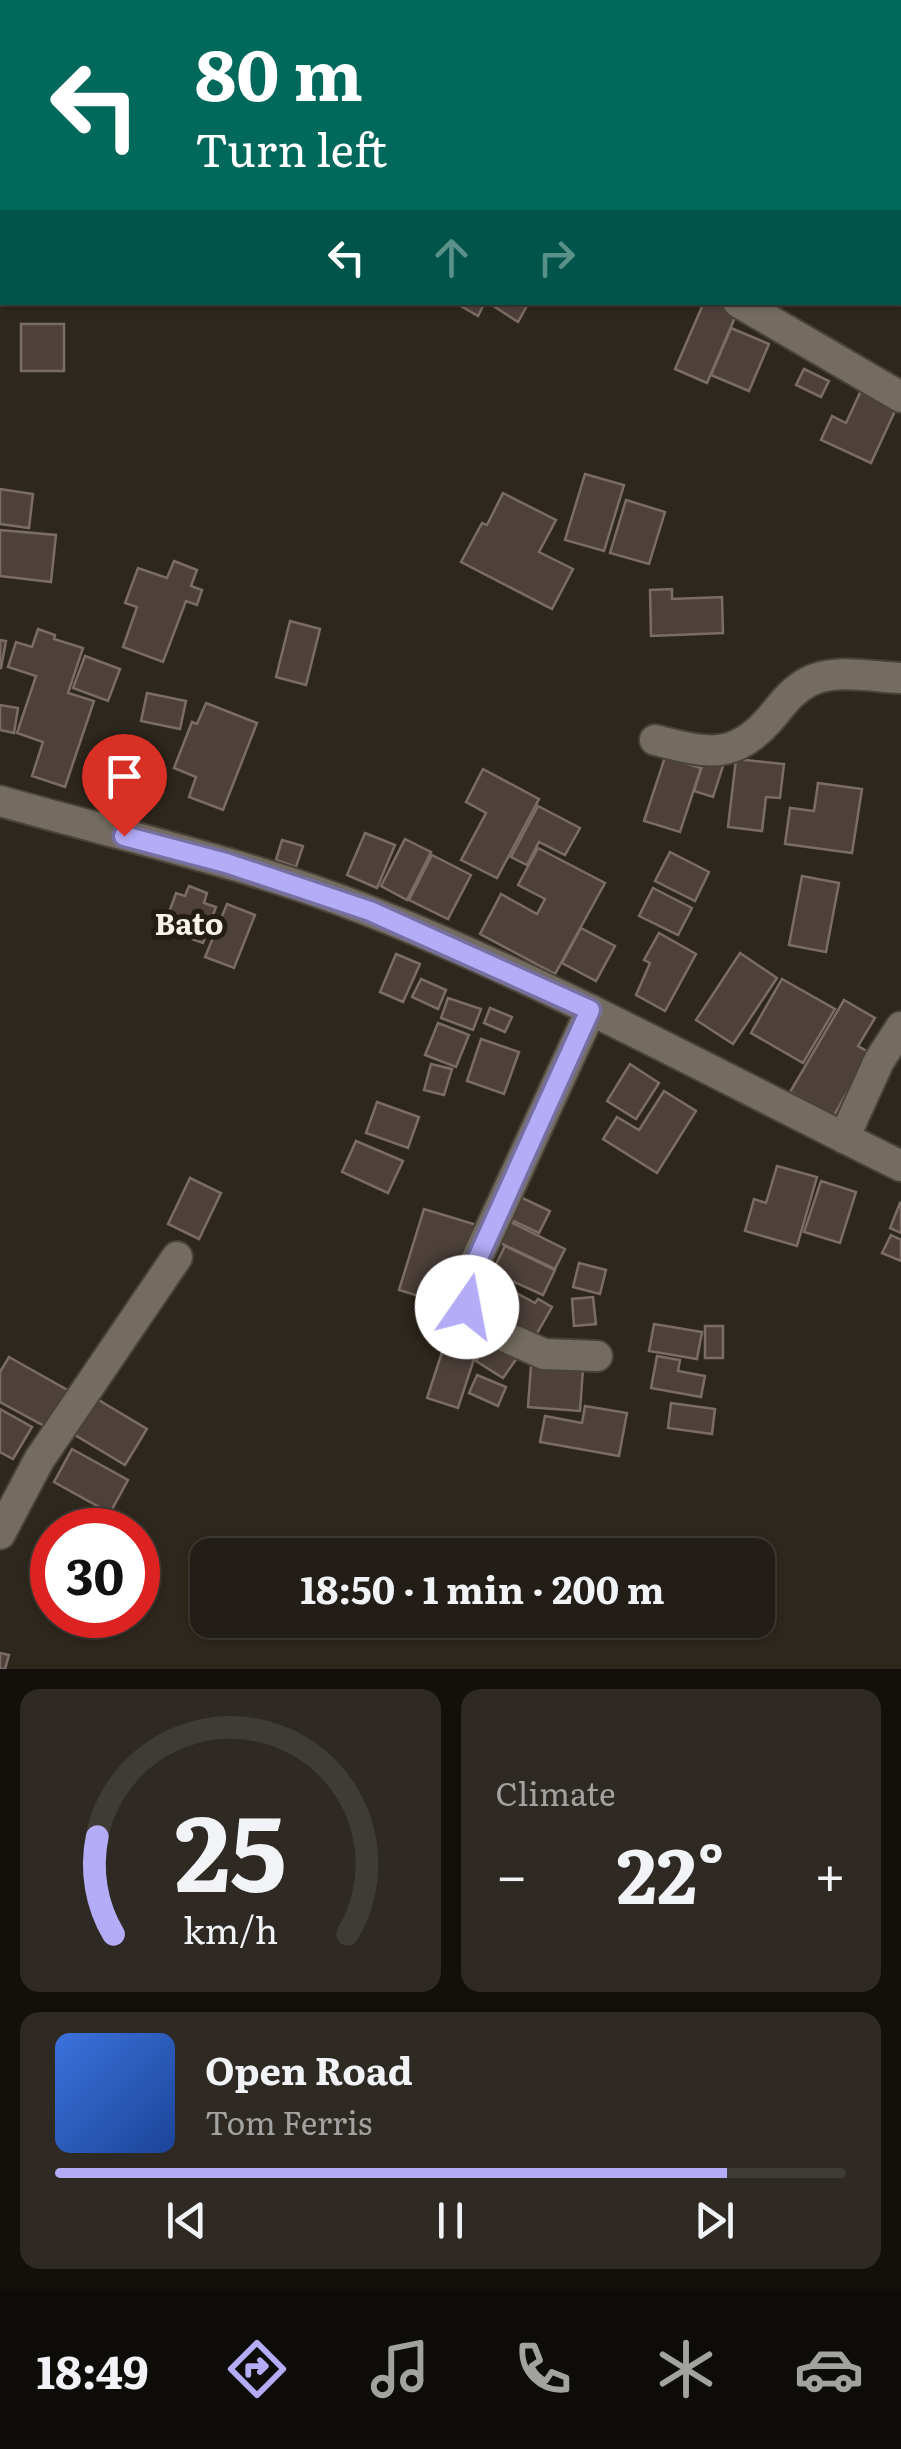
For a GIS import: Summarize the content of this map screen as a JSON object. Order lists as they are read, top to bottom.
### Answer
{
  "districts": ["Bato"],
  "page": {
    "turn": ["80 m", "Turn left"],
    "limit": "30",
    "trip": "18:50 · 1 min · 200 m",
    "tile": "Climate",
    "heat": ["−", "22°", "+"],
    "song": ["Open Road", "Tom Ferris"],
    "tabs": "18:49",
    "gauge": ["25", "km/h"]
  }
}
